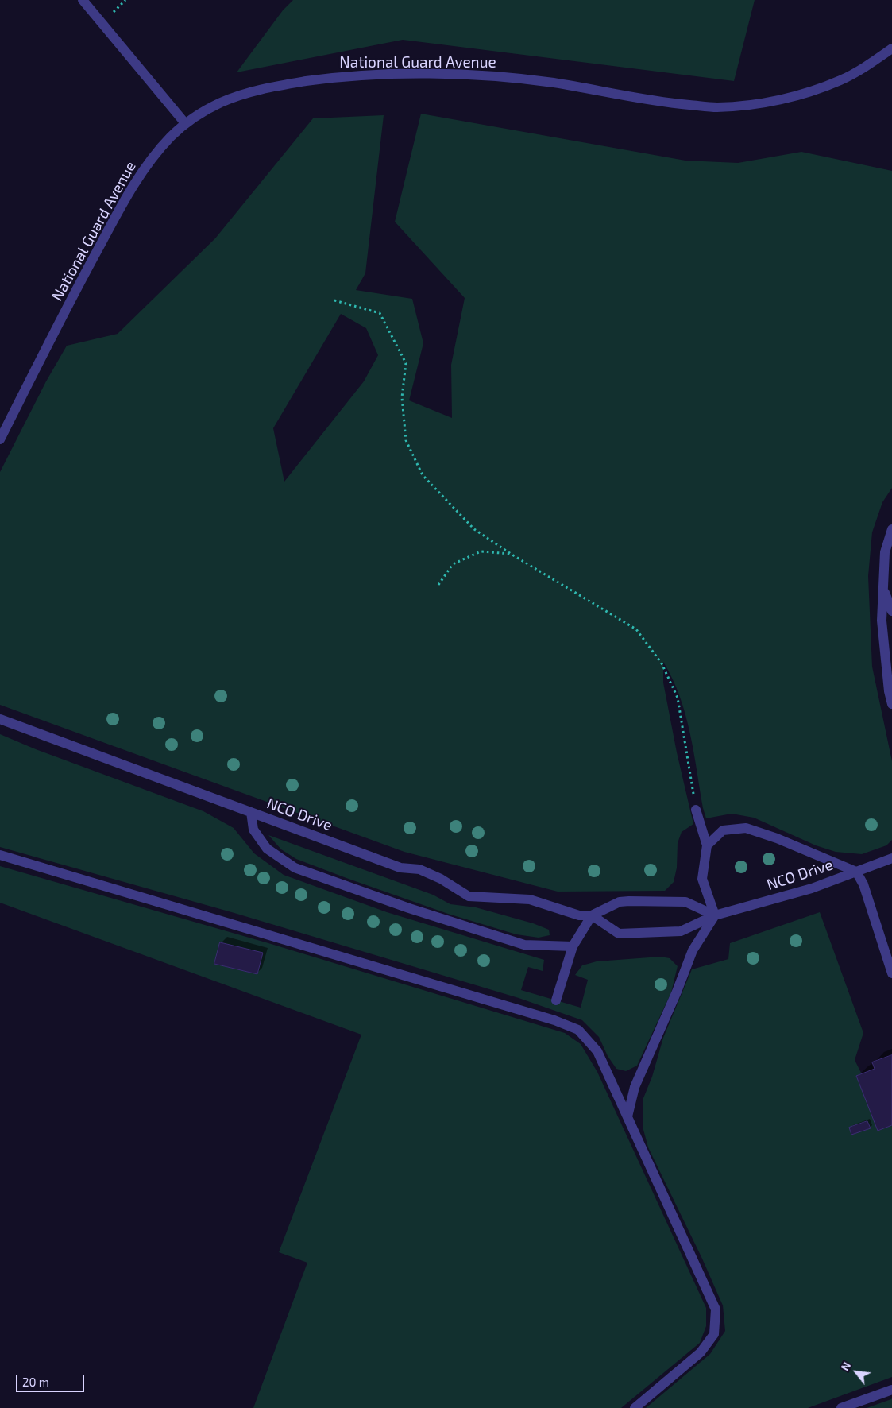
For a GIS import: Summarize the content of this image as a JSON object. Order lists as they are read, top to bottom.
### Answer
{
  "streets": {
    "street": ["National Guard Avenue", "NCO Drive"]
  },
  "scale_bar": "20 m",
  "north": "top left"
}
